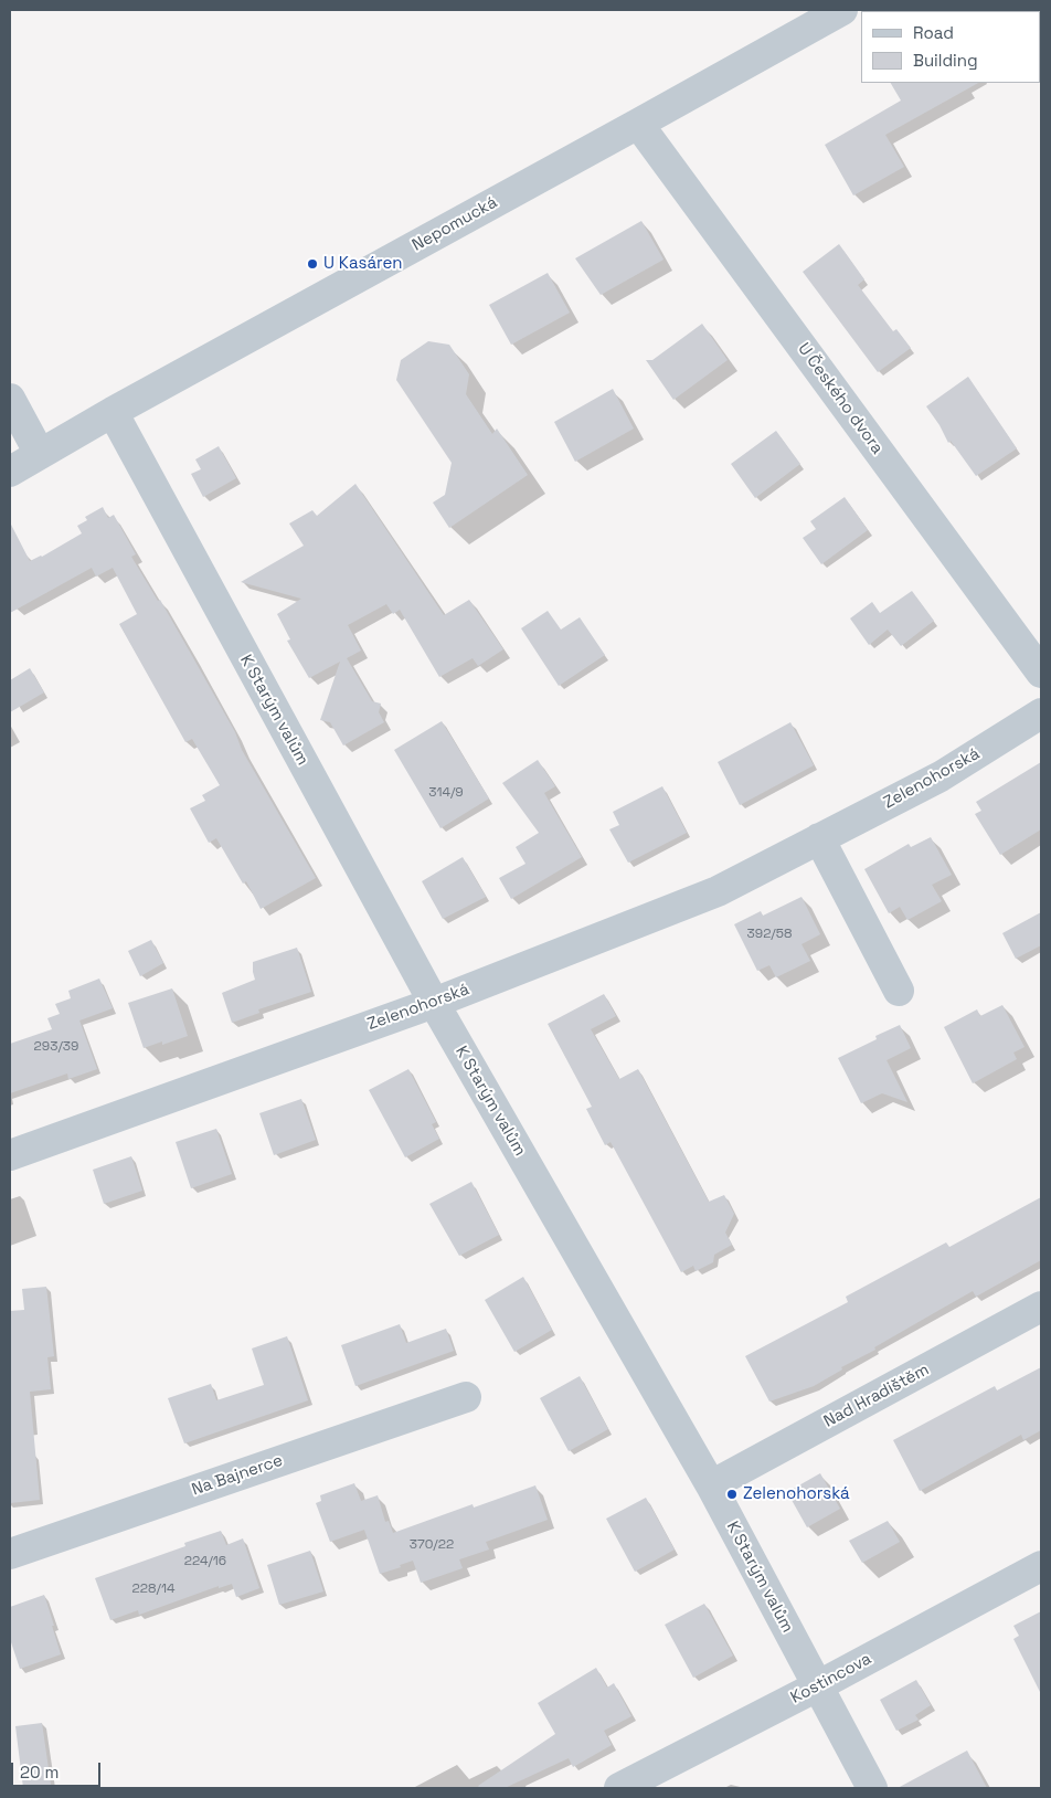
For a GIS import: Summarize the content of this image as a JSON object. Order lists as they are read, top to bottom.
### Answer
{
  "streets": {
    "street": [
      "Nepomucká",
      "U Českého dvora",
      "K Starým valům",
      "Zelenohorská",
      "Nad Hradištěm",
      "Na Bajnerce",
      "Kostincova"
    ]
  },
  "crossings": [
    ["Nepomucká", "U Českého dvora"],
    ["Nepomucká", "K Starým valům"],
    ["K Starým valům", "Zelenohorská"],
    ["K Starým valům", "Nad Hradištěm"],
    ["K Starým valům", "Kostincova"]
  ],
  "places": ["U Kasáren", "Zelenohorská"],
  "house_numbers": [
    "314/9",
    "392/58",
    "293/39",
    "370/22",
    "224/16",
    "228/14"
  ],
  "legend": ["Road", "Building"],
  "scale_bar": "20 m"
}
